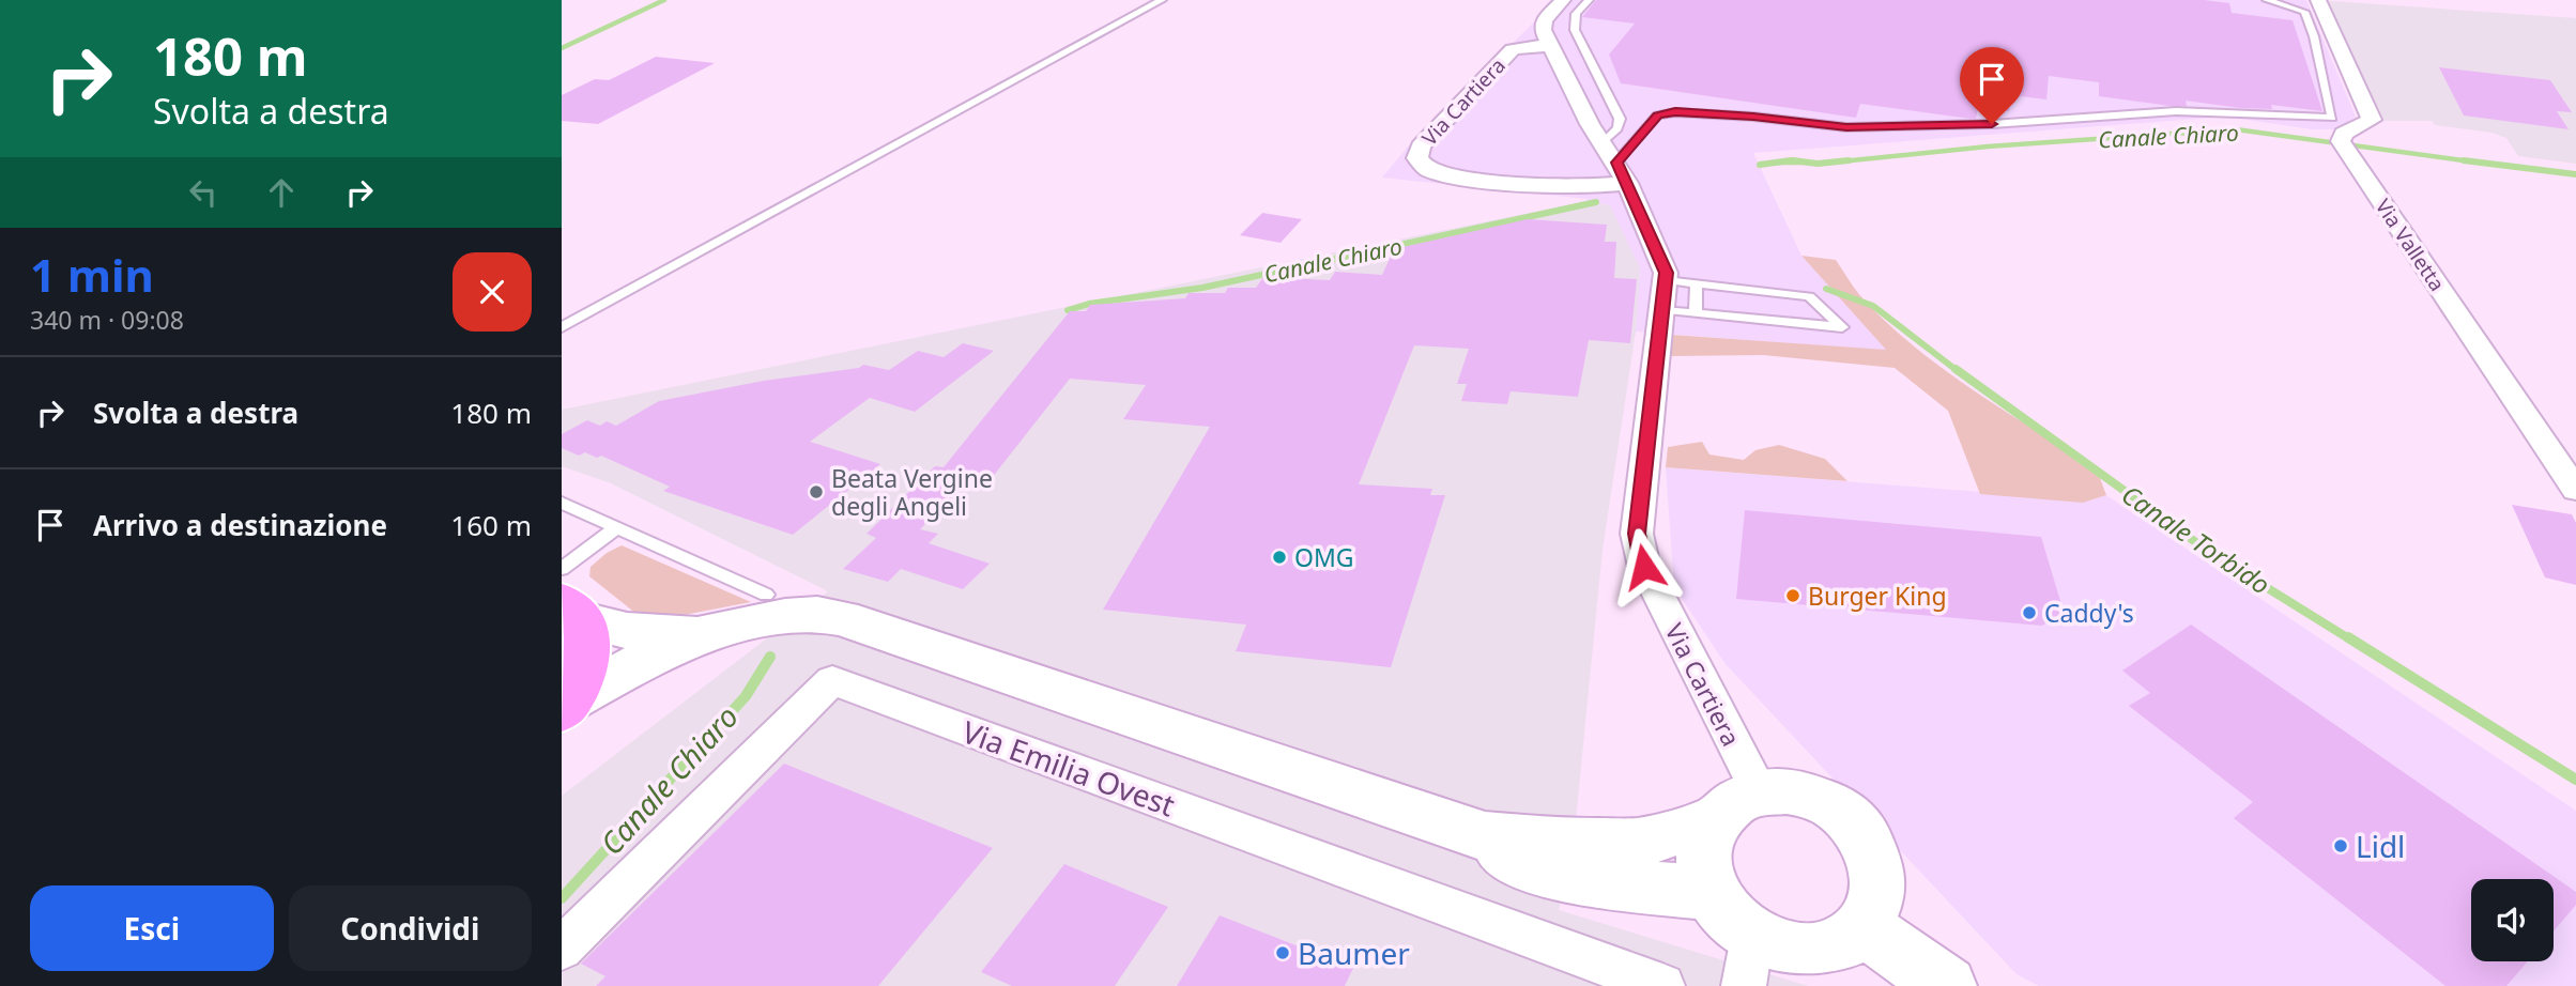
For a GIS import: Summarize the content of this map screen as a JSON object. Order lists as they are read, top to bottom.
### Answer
{
  "streets": {
    "street": ["Via Cartiera", "Via Valletta", "Via Emilia Ovest"]
  },
  "water": ["Canale Chiaro", "Canale Torbido"],
  "places": [
    "Beata Vergine degli Angeli",
    "OMG",
    "Burger King",
    "Caddy's",
    "Lidl",
    "Baumer"
  ],
  "page": {
    "turn": ["180 m", "Svolta a destra"],
    "heading": ["1 min", "340 m · 09:08"],
    "list": [
      {
        "name": "Svolta a destra",
        "value": "180 m"
      },
      {
        "name": "Arrivo a destinazione",
        "value": "160 m"
      }
    ],
    "buttons": ["Esci", "Condividi"]
  }
}
